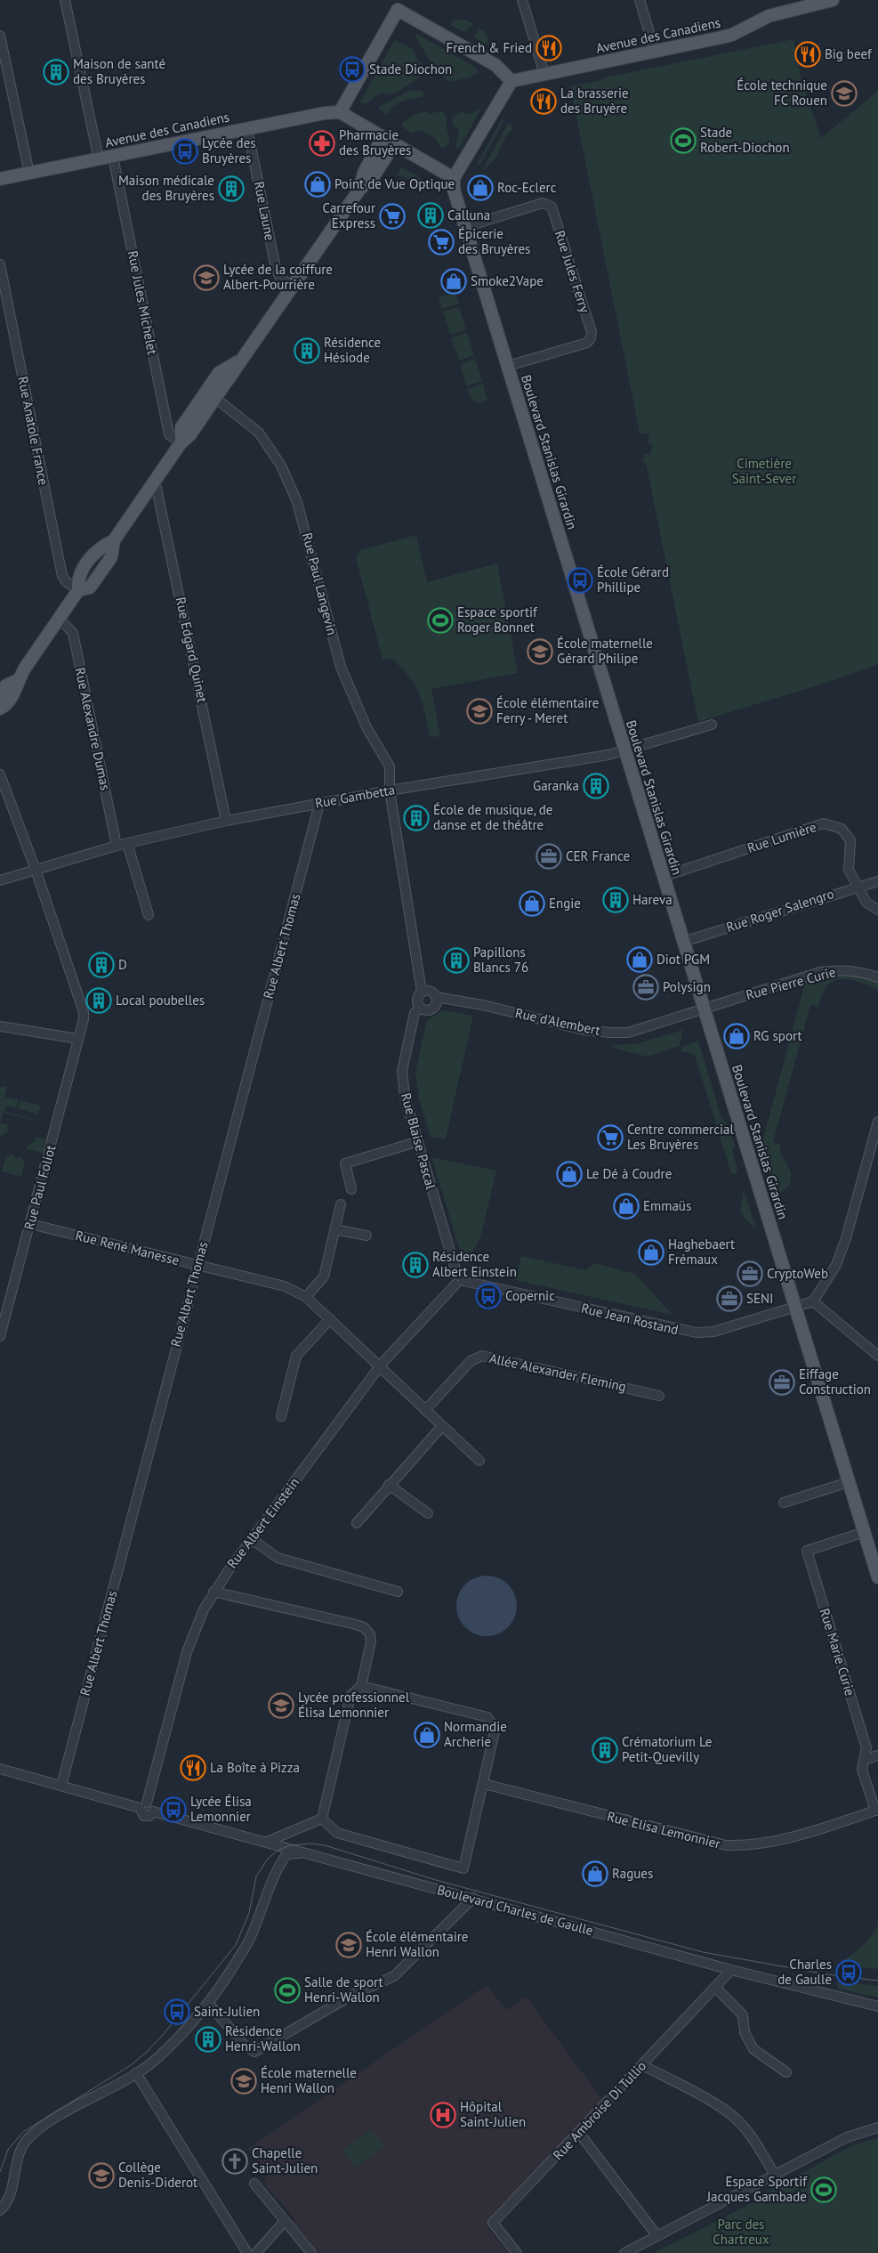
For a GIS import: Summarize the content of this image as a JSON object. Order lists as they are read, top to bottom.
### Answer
{
  "streets": {
    "main road": ["Avenue des Canadiens", "Boulevard Stanislas Girardin"],
    "street": [
      "Rue Laune",
      "Rue Jules Ferry",
      "Rue Jules Michelet",
      "Rue Anatole France",
      "Rue Paul Langevin",
      "Rue Edgard Quinet",
      "Rue Alexandre Dumas",
      "Rue Gambetta",
      "Rue Lumière",
      "Rue Roger Salengro",
      "Rue Albert Thomas",
      "Rue Pierre Curie",
      "Rue d'Alembert",
      "Rue Blaise Pascal",
      "Rue Paul Foliot",
      "Rue René Manesse",
      "Rue Jean Rostand",
      "Allée Alexander Fleming",
      "Rue Albert Einstein",
      "Rue Marie Curie",
      "Rue Elisa Lemonnier",
      "Boulevard Charles de Gaulle",
      "Rue Ambroise Di Tullio"
    ]
  },
  "crossings": [
    ["Avenue des Canadiens", "Rue Laune"],
    ["Avenue des Canadiens", "Rue Jules Michelet"],
    ["Rue Jules Ferry", "Boulevard Stanislas Girardin"],
    ["Boulevard Stanislas Girardin", "Rue Gambetta"],
    ["Boulevard Stanislas Girardin", "Rue Lumière"],
    ["Boulevard Stanislas Girardin", "Rue Roger Salengro"],
    ["Boulevard Stanislas Girardin", "Rue Pierre Curie"],
    ["Boulevard Stanislas Girardin", "Rue d'Alembert"],
    ["Boulevard Stanislas Girardin", "Rue Jean Rostand"],
    ["Boulevard Stanislas Girardin", "Rue Marie Curie"],
    ["Rue Paul Langevin", "Rue Gambetta"],
    ["Rue Edgard Quinet", "Rue Gambetta"],
    ["Rue Alexandre Dumas", "Rue Gambetta"],
    ["Rue Gambetta", "Rue Albert Thomas"],
    ["Rue Gambetta", "Rue Paul Foliot"],
    ["Rue Lumière", "Rue Roger Salengro"],
    ["Rue Albert Thomas", "Rue René Manesse"],
    ["Rue Pierre Curie", "Rue d'Alembert"],
    ["Rue d'Alembert", "Rue Blaise Pascal"],
    ["Rue Blaise Pascal", "Rue Jean Rostand"],
    ["Rue Blaise Pascal", "Rue Albert Einstein"],
    ["Rue Paul Foliot", "Rue René Manesse"],
    ["Rue René Manesse", "Allée Alexander Fleming"],
    ["Rue René Manesse", "Rue Albert Einstein"],
    ["Rue Jean Rostand", "Rue Albert Einstein"],
    ["Rue Albert Einstein", "Boulevard Charles de Gaulle"],
    ["Rue Marie Curie", "Rue Elisa Lemonnier"],
    ["Boulevard Charles de Gaulle", "Rue Ambroise Di Tullio"]
  ],
  "parks": ["Cimetière Saint-Sever", "Parc des Chartreux"],
  "places": {
    "restaurant": [
      "French & Fried",
      "Big beef",
      "La brasserie des Bruyère",
      "La Boîte à Pizza"
    ],
    "bus stop": [
      "Stade Diochon",
      "Lycée des Bruyères",
      "École Gérard Phillipe",
      "Copernic",
      "Lycée Élisa Lemonnier",
      "Charles de Gaulle",
      "Saint-Julien"
    ],
    "building": [
      "Maison de santé des Bruyères",
      "Maison médicale des Bruyères",
      "Calluna",
      "Résidence Hésiode",
      "Garanka",
      "École de musique, de danse et de théâtre",
      "Hareva",
      "Papillons Blancs 76",
      "D",
      "Local poubelles",
      "Résidence Albert Einstein",
      "Crématorium Le Petit-Quevilly",
      "Résidence Henri-Wallon"
    ],
    "school or university": [
      "École technique FC Rouen",
      "Lycée de la coiffure Albert-Pourrière",
      "École maternelle Gérard Philipe",
      "École élémentaire Ferry - Meret",
      "Lycée professionnel Élisa Lemonnier",
      "École élémentaire Henri Wallon",
      "École maternelle Henri Wallon",
      "Collège Denis-Diderot"
    ],
    "sports": [
      "Stade Robert-Diochon",
      "Espace sportif Roger Bonnet",
      "Salle de sport Henri-Wallon",
      "Espace Sportif Jacques Gambade"
    ],
    "pharmacy": ["Pharmacie des Bruyères"],
    "shop": [
      "Point de Vue Optique",
      "Roc-Eclerc",
      "Smoke2Vape",
      "Engie",
      "Diot PGM",
      "RG sport",
      "Le Dé à Coudre",
      "Emmaüs",
      "Haghebaert Frémaux",
      "Normandie Archerie",
      "Ragues"
    ],
    "supermarket": ["Carrefour Express", "Épicerie des Bruyères", "Centre commercial Les Bruyères"],
    "office": [
      "CER France",
      "Polysign",
      "CryptoWeb",
      "SENI",
      "Eiffage Construction"
    ],
    "hospital": ["Hôpital Saint-Julien"],
    "church": ["Chapelle Saint-Julien"]
  }
}
